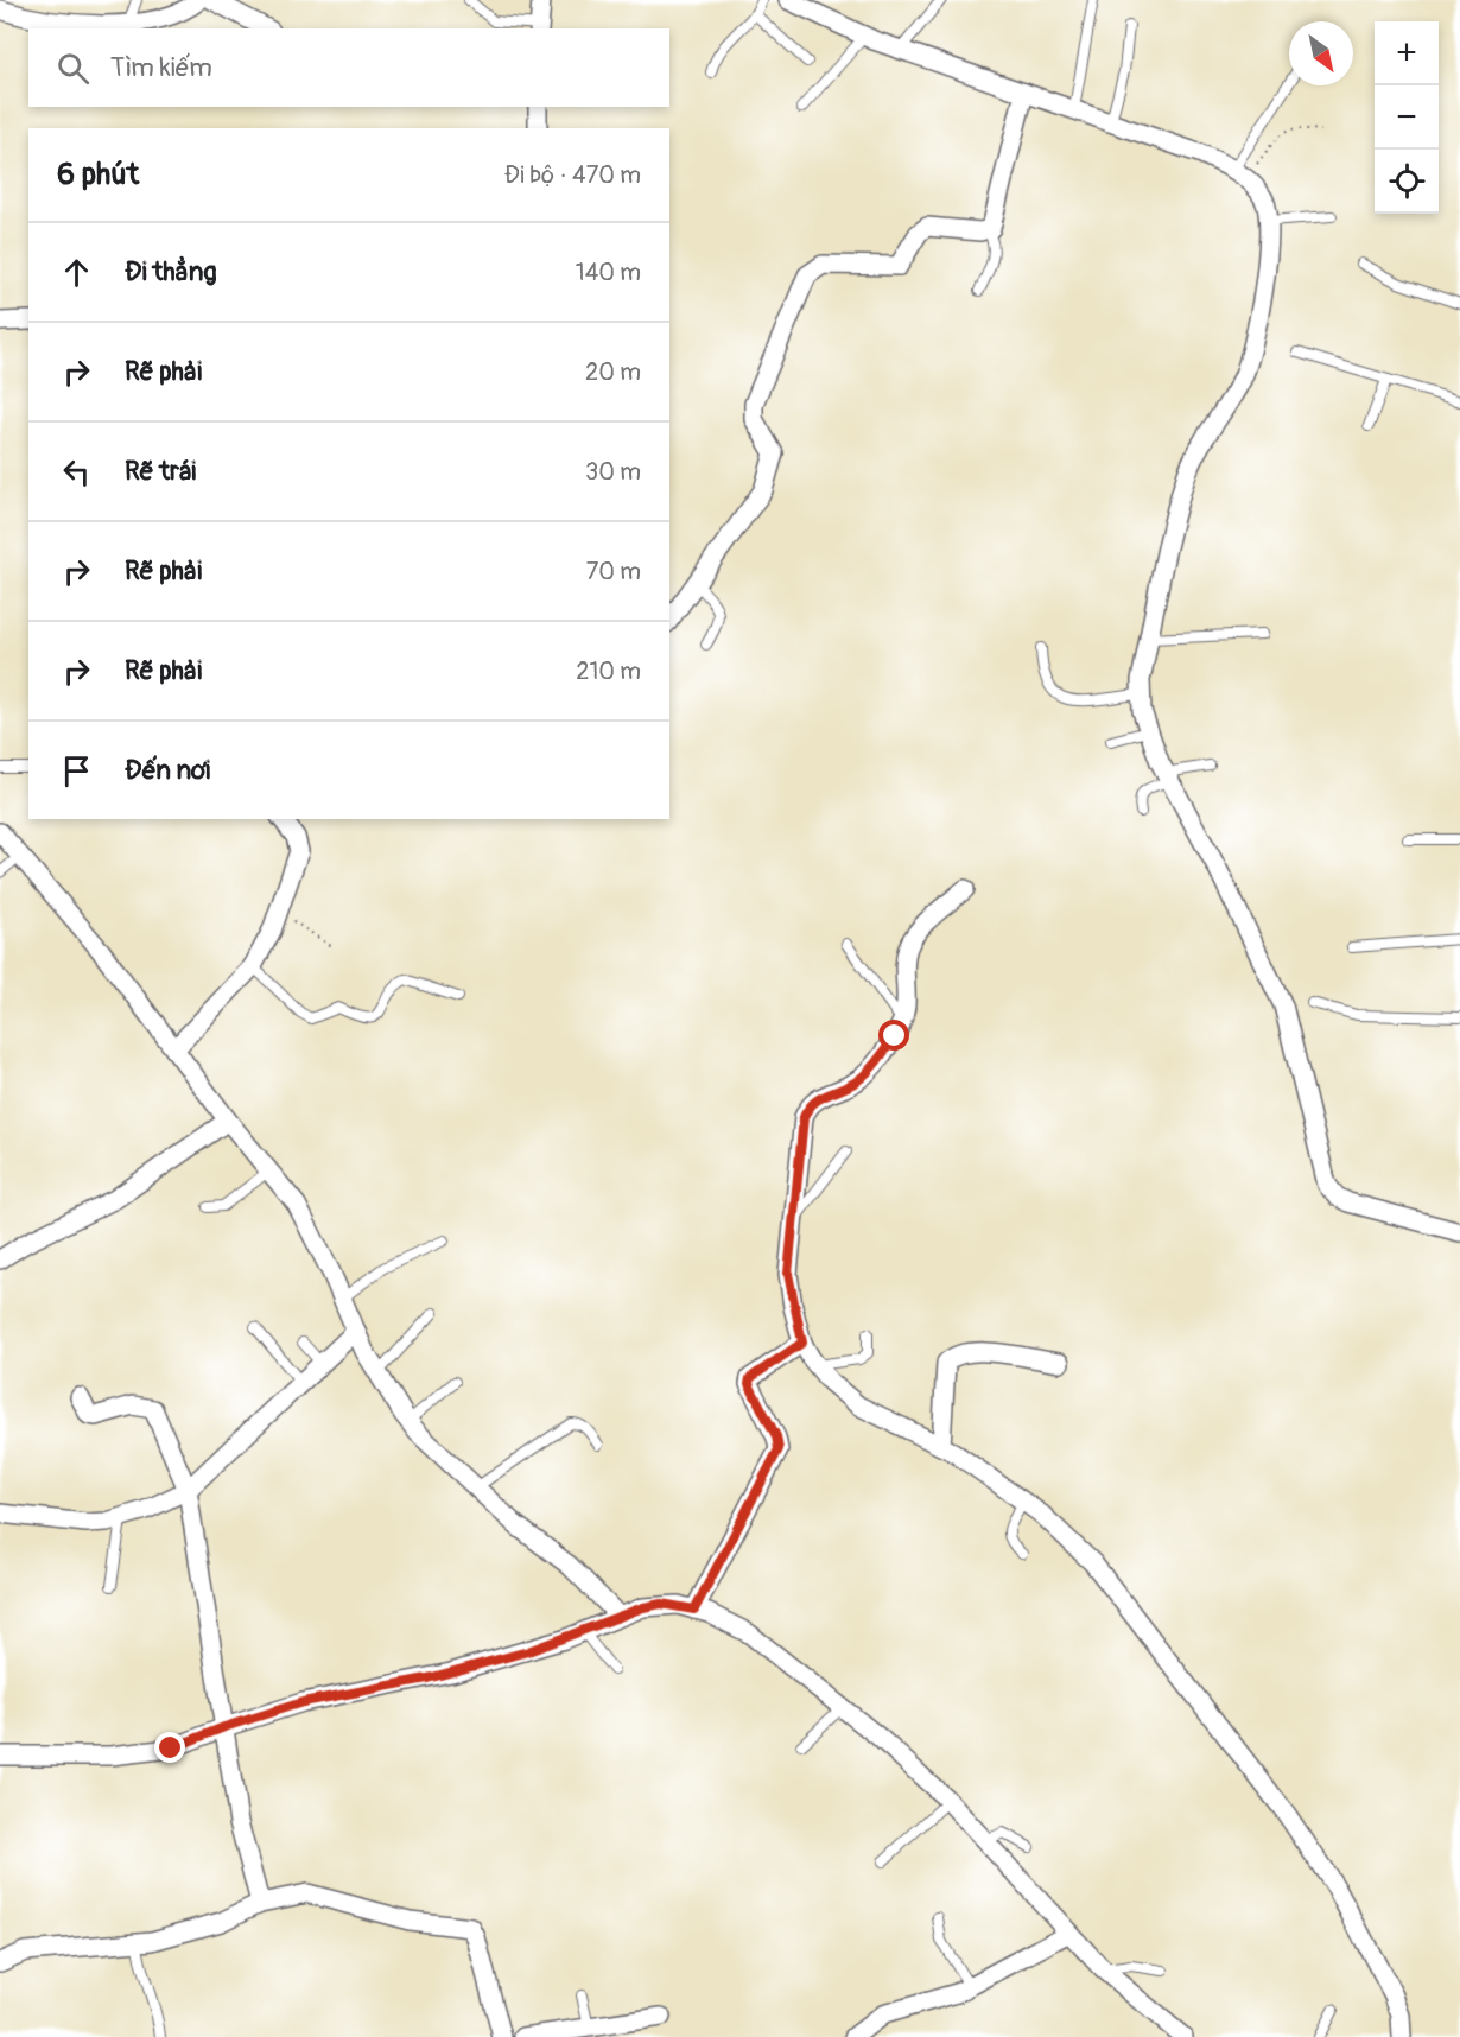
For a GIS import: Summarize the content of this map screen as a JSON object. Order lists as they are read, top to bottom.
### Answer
{
  "north": "bottom right",
  "page": {
    "map_buttons": ["+", "−"],
    "search": "Tìm kiếm",
    "heading": ["6 phút", "Đi bộ · 470 m"],
    "list": [
      ["Đi thẳng", "140 m"],
      ["Rẽ phải", "20 m"],
      ["Rẽ trái", "30 m"],
      ["Rẽ phải", "70 m"],
      ["Rẽ phải", "210 m"],
      "Đến nơi"
    ]
  }
}
